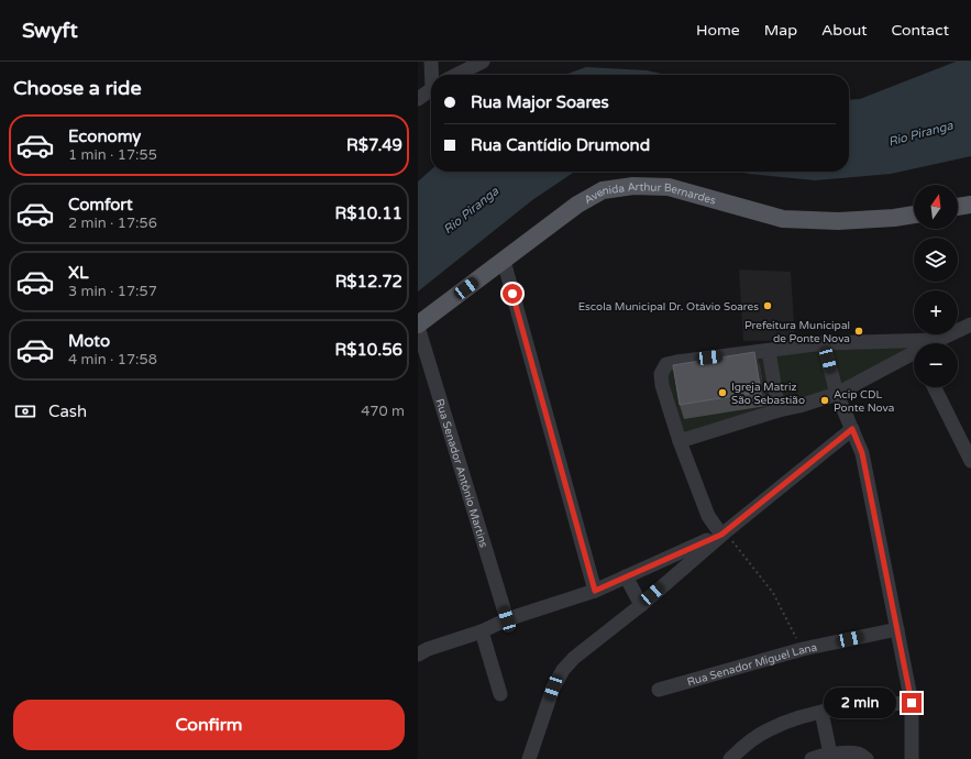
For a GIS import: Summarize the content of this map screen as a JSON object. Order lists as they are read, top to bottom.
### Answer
{
  "streets": {
    "main road": ["Avenida Arthur Bernardes"],
    "street": ["Rua Senador Antônio Martins", "Rua Senador Miguel Lana"]
  },
  "crossings": [
    ["Avenida Arthur Bernardes", "Rua Senador Antônio Martins"]
  ],
  "water": ["Rio Piranga"],
  "places": [
    "Escola Municipal Dr. Otávio Soares",
    "Prefeitura Municipal de Ponte Nova",
    "Igreja Matriz São Sebastião",
    "Acip CDL Ponte Nova"
  ],
  "north": "top",
  "page": {
    "header": "Swyft",
    "nav": [
      "Home",
      "Map",
      "About",
      "Contact"
    ],
    "heading": "Choose a ride",
    "banner": ["Rua Major Soares", "Rua Cantídio Drumond"],
    "list": [
      {
        "name": "Economy",
        "note": "1 min · 17:55",
        "value": "R$7.49"
      },
      {
        "name": "Comfort",
        "note": "2 min · 17:56",
        "value": "R$10.11"
      },
      {
        "name": "XL",
        "note": "3 min · 17:57",
        "value": "R$12.72"
      },
      {
        "name": "Moto",
        "note": "4 min · 17:58",
        "value": "R$10.56"
      }
    ],
    "map_buttons": ["+", "−"],
    "pay": ["Cash", "470 m"],
    "bubble": "2 min",
    "buttons": "Confirm"
  }
}
